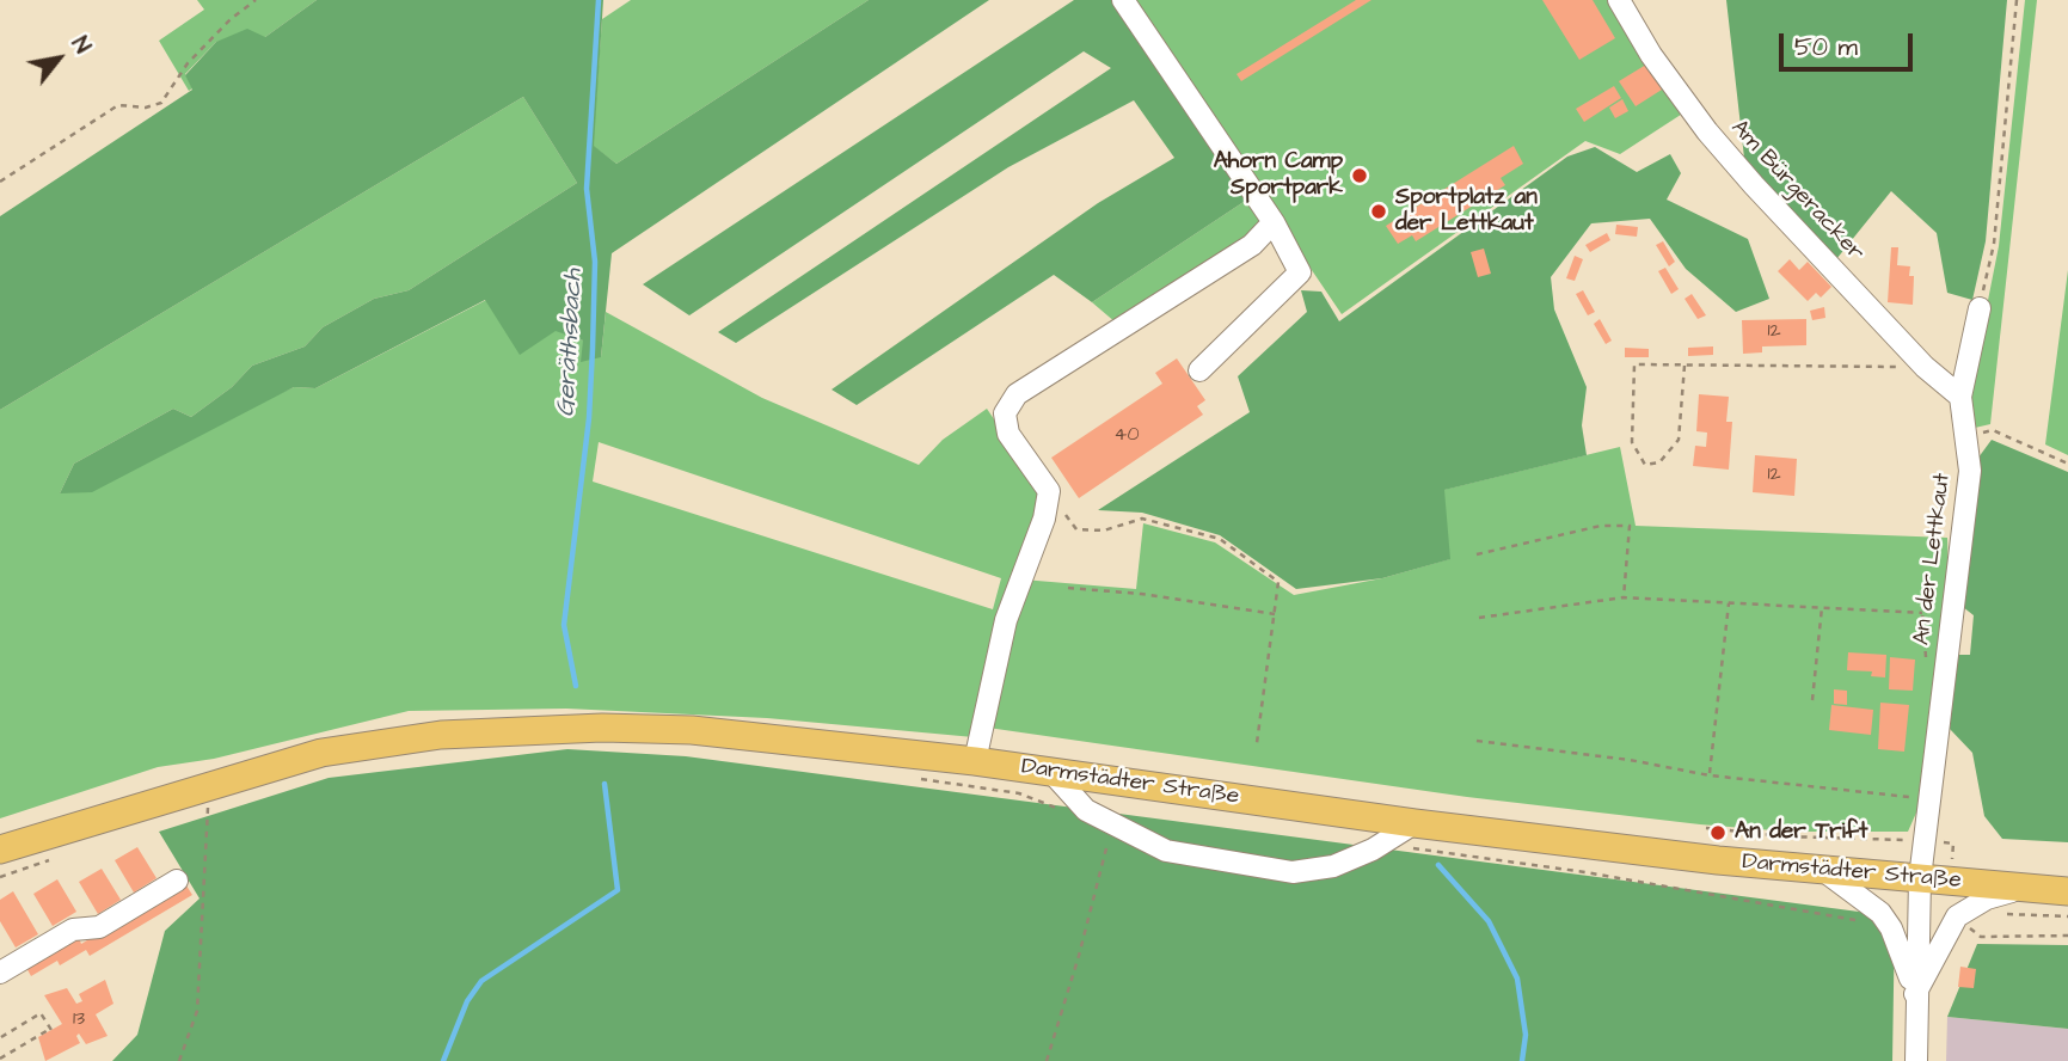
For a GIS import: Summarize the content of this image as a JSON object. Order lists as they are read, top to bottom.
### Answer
{
  "streets": {
    "main road": ["Darmstädter Straße"],
    "street": ["Am Bürgeracker", "An der Lettkaut"]
  },
  "crossings": [
    ["Am Bürgeracker", "An der Lettkaut"],
    ["An der Lettkaut", "Darmstädter Straße"]
  ],
  "water": ["Geräthsbach"],
  "places": ["Ahorn Camp Sportpark", "Sportplatz an der Lettkaut", "An der Trift"],
  "house_numbers": [
    "12",
    "40",
    "12",
    "13"
  ],
  "scale_bar": "50 m",
  "north": "top right"
}
